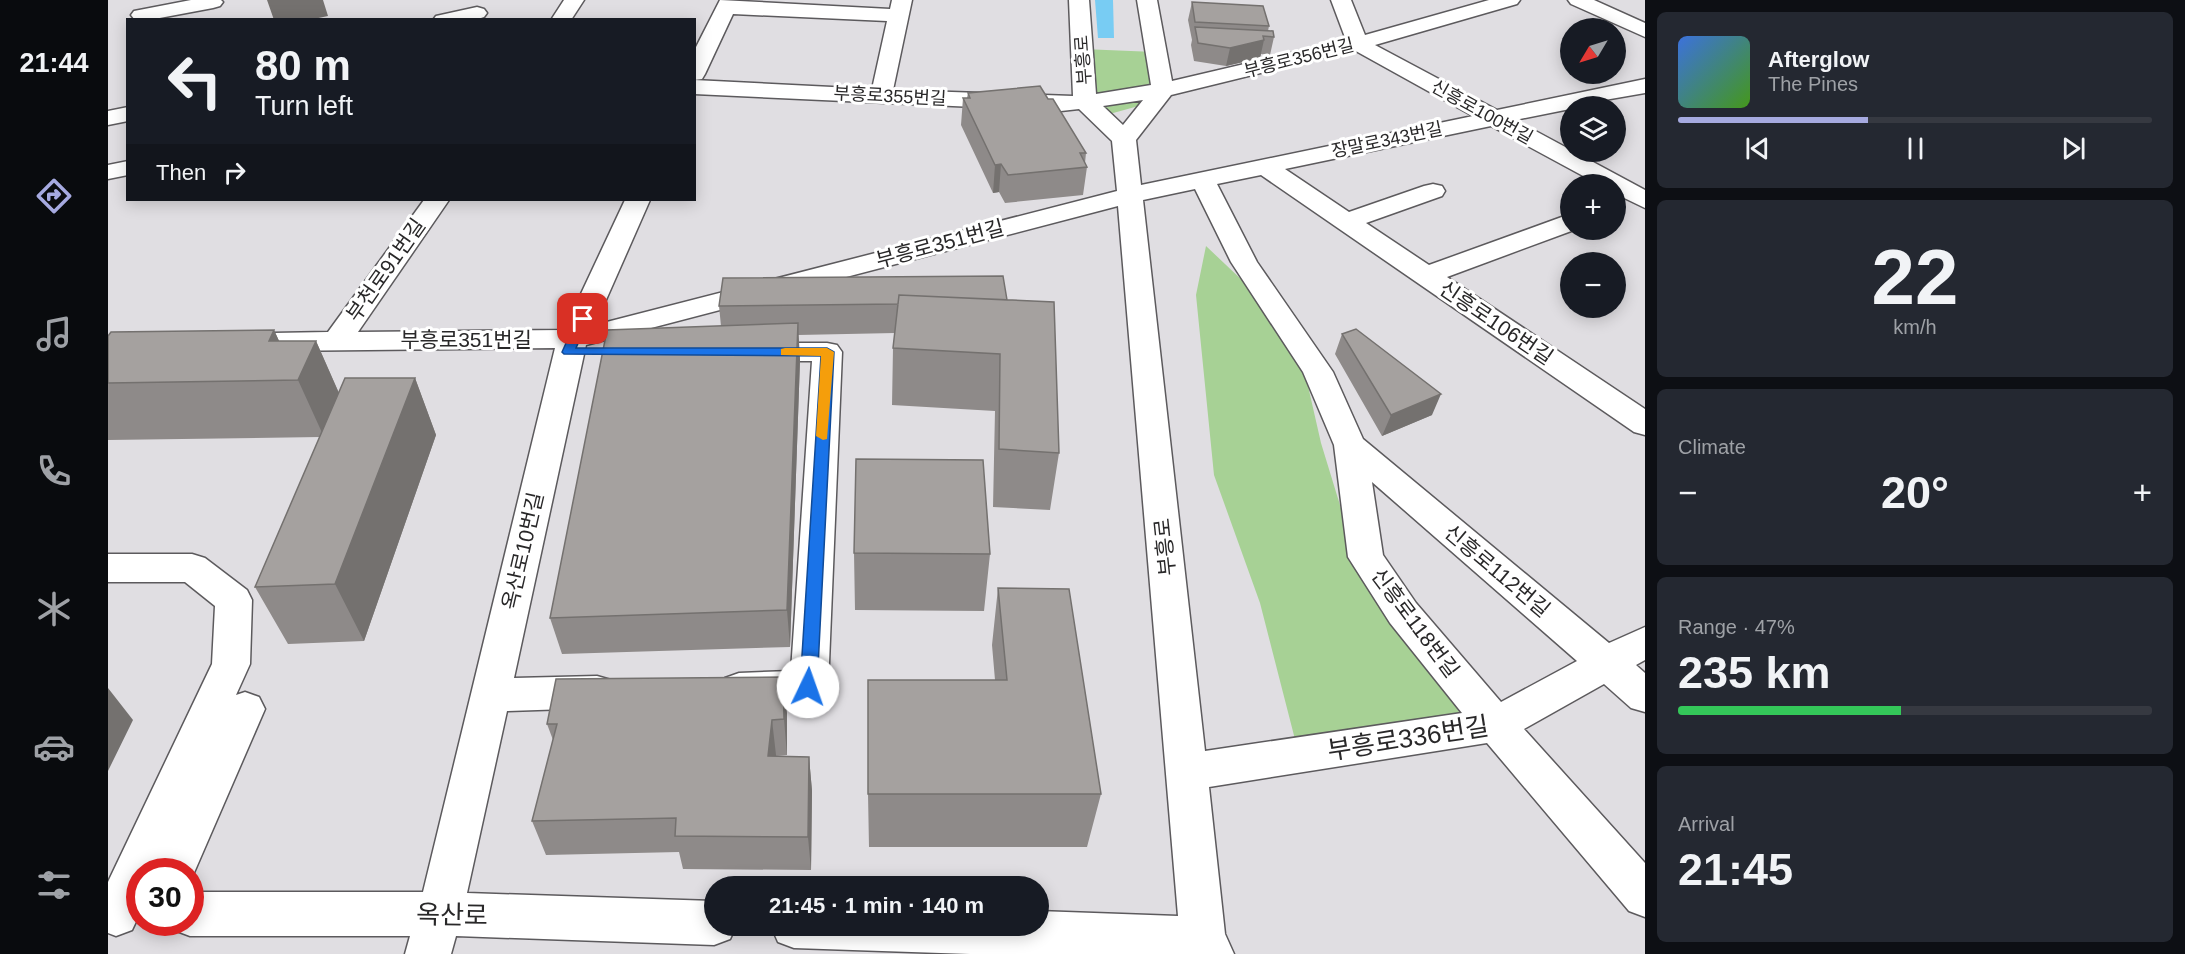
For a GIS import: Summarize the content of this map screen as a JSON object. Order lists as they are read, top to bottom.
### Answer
{
  "streets": {
    "street": [
      "부흥로356번길",
      "부흥로",
      "부흥로355번길",
      "신흥로100번길",
      "장말로343번길",
      "부흥로351번길",
      "부천로91번길",
      "신흥로106번길",
      "옥산로10번길",
      "신흥로112번길",
      "신흥로118번길",
      "부흥로336번길",
      "옥산로"
    ]
  },
  "crossings": [
    ["부흥로356번길", "부흥로"],
    ["부흥로356번길", "부흥로355번길"],
    ["부흥로356번길", "신흥로100번길"],
    ["부흥로", "부흥로355번길"],
    ["부흥로", "장말로343번길"],
    ["부흥로", "부흥로351번길"],
    ["부흥로", "부흥로336번길"],
    ["신흥로100번길", "장말로343번길"],
    ["장말로343번길", "부흥로351번길"],
    ["장말로343번길", "신흥로106번길"],
    ["장말로343번길", "신흥로118번길"],
    ["부흥로351번길", "부천로91번길"],
    ["부흥로351번길", "옥산로10번길"],
    ["옥산로10번길", "옥산로"],
    ["신흥로112번길", "신흥로118번길"],
    ["신흥로112번길", "부흥로336번길"],
    ["신흥로118번길", "부흥로336번길"]
  ],
  "north": "bottom left",
  "page": {
    "tabs": "21:44",
    "map_buttons": ["+", "−"],
    "turn": ["80 m", "Turn left"],
    "song": ["Afterglow", "The Pines"],
    "then": "Then",
    "tile": [
      ["22", "km/h"],
      "Climate",
      ["Range · 47%", "235 km"],
      ["Arrival", "21:45"]
    ],
    "heat": ["−", "20°", "+"],
    "limit": "30",
    "trip": "21:45 · 1 min · 140 m"
  }
}
